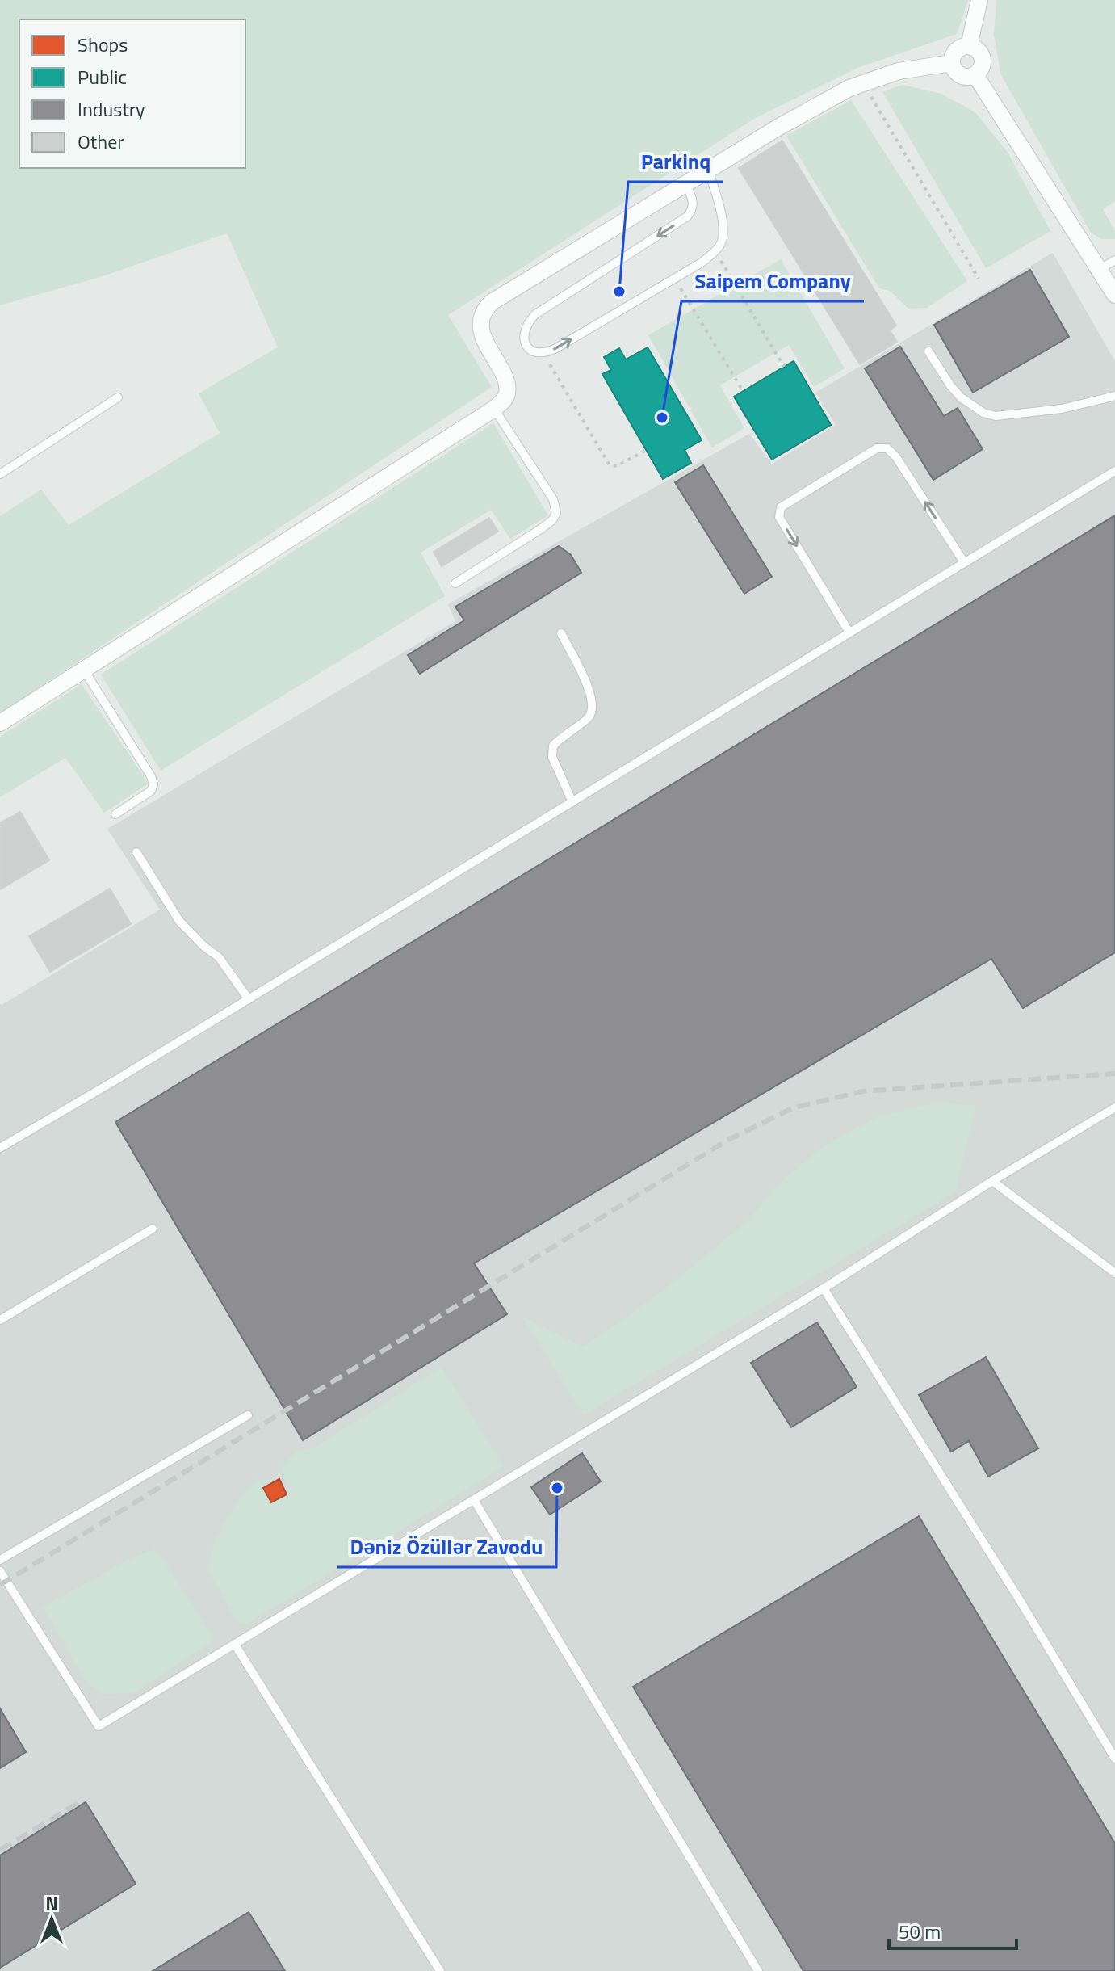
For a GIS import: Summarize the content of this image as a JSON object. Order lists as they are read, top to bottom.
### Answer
{
  "places": ["Parkinq", "Saipem Company", "Dəniz Özüllər Zavodu"],
  "legend": [
    "Shops",
    "Public",
    "Industry",
    "Other"
  ],
  "scale_bar": "50 m",
  "north": "top"
}
